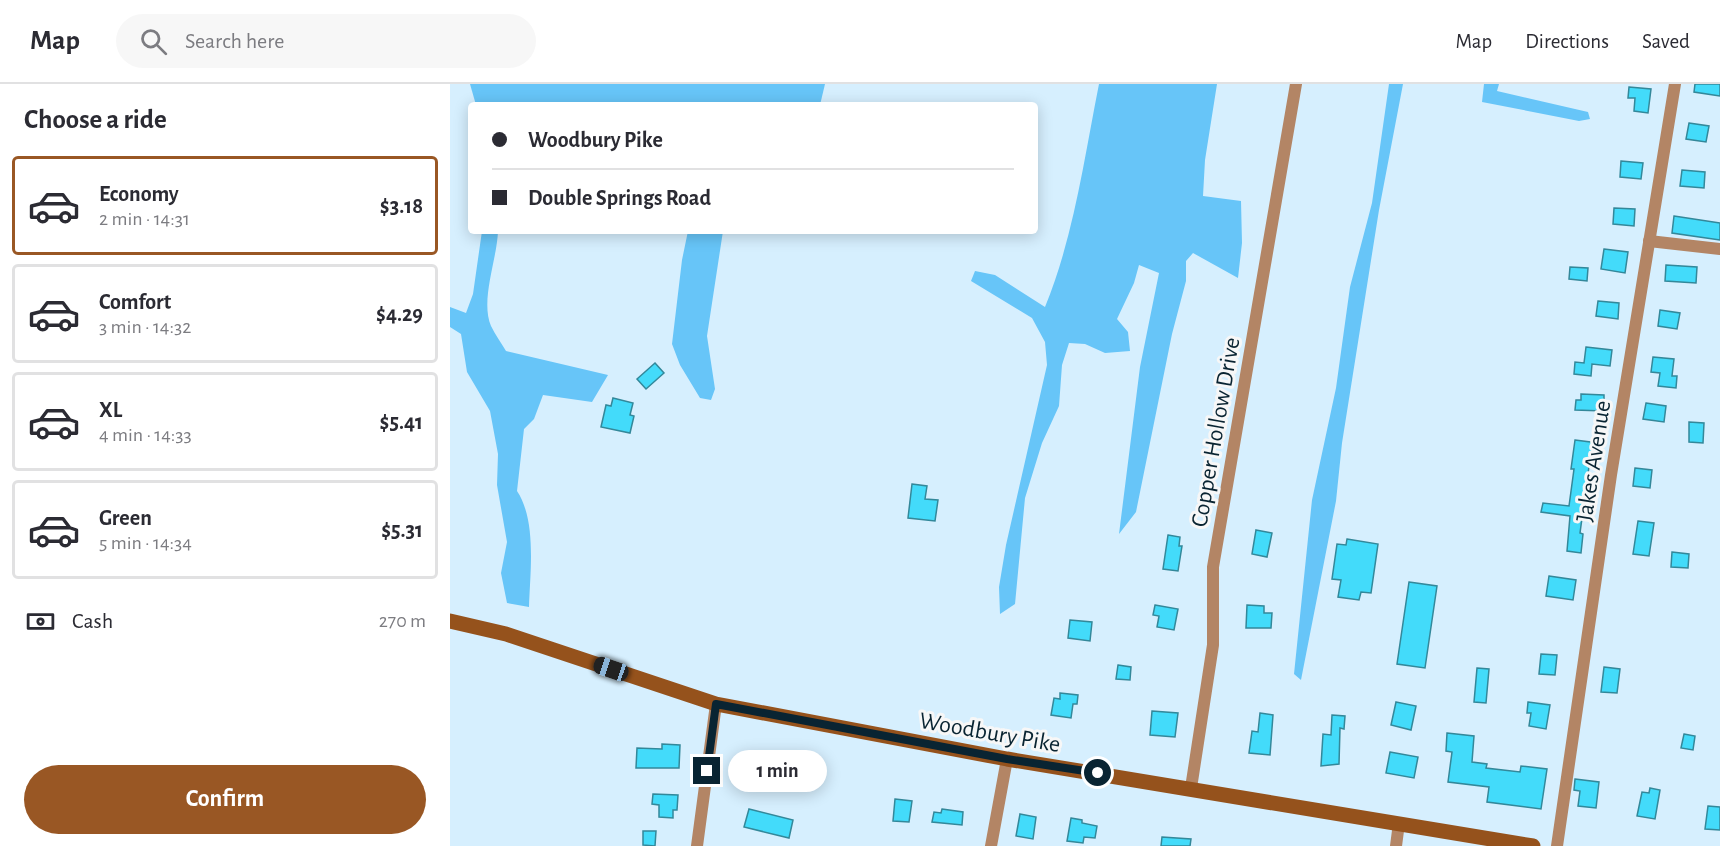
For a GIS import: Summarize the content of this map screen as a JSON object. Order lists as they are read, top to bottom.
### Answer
{
  "streets": {
    "street": ["Copper Hollow Drive", "Jakes Avenue", "Woodbury Pike"]
  },
  "crossings": [
    ["Copper Hollow Drive", "Woodbury Pike"]
  ],
  "page": {
    "header": "Map",
    "search": "Search here",
    "nav": ["Map", "Directions", "Saved"],
    "heading": "Choose a ride",
    "banner": ["Woodbury Pike", "Double Springs Road"],
    "list": [
      {
        "name": "Economy",
        "note": "2 min · 14:31",
        "value": "$3.18"
      },
      {
        "name": "Comfort",
        "note": "3 min · 14:32",
        "value": "$4.29"
      },
      {
        "name": "XL",
        "note": "4 min · 14:33",
        "value": "$5.41"
      },
      {
        "name": "Green",
        "note": "5 min · 14:34",
        "value": "$5.31"
      }
    ],
    "pay": ["Cash", "270 m"],
    "bubble": "1 min",
    "buttons": "Confirm"
  }
}
